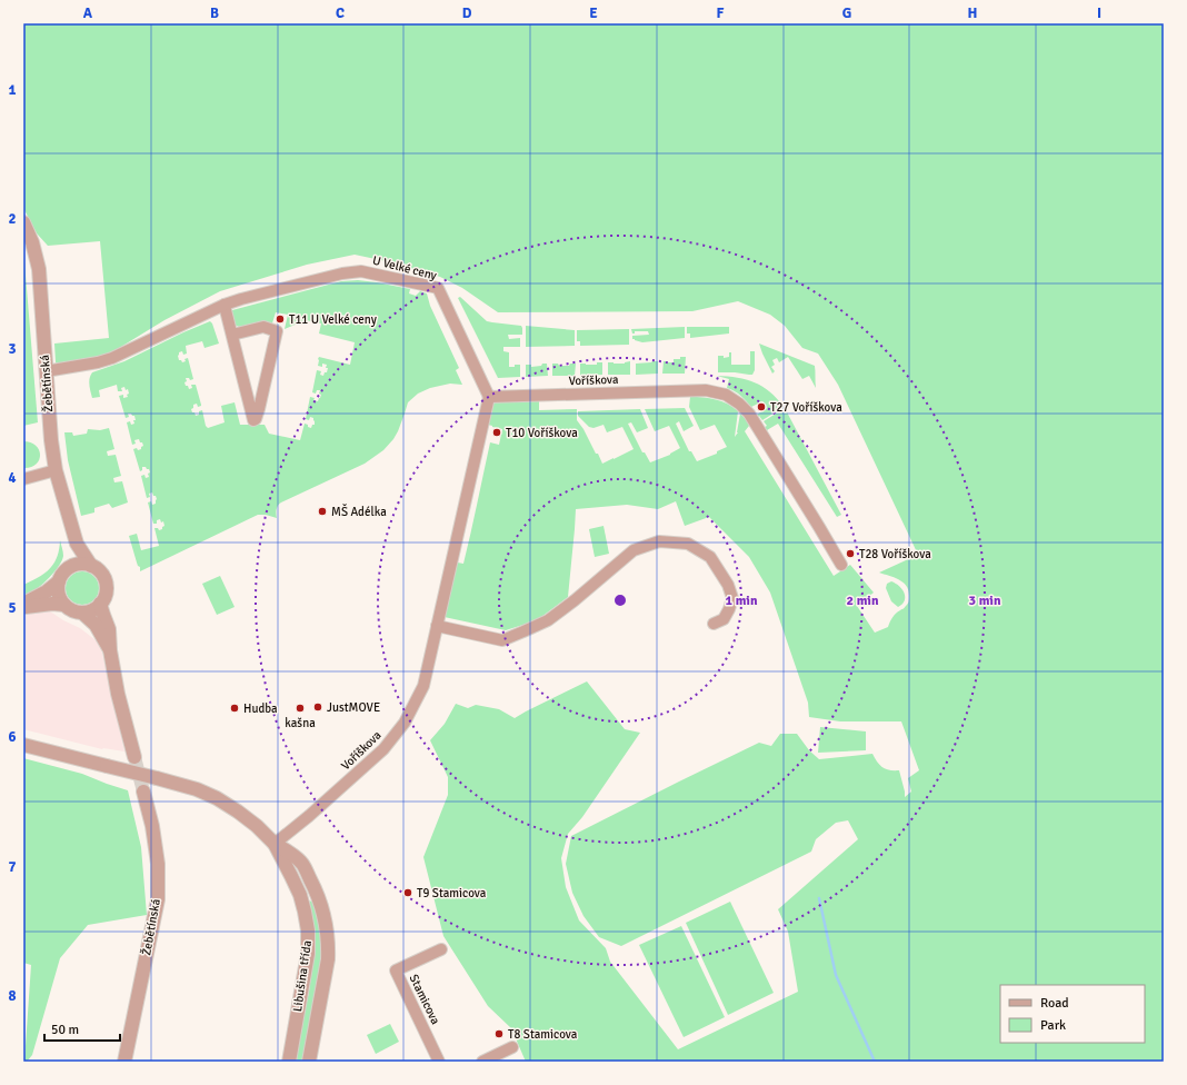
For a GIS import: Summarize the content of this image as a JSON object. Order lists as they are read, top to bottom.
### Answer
{
  "streets": {
    "street": [
      "U Velké ceny",
      "Voříškova",
      "Žebětínská",
      "Libušina třída",
      "Stamicova"
    ]
  },
  "crossings": [
    ["U Velké ceny", "Voříškova"],
    ["U Velké ceny", "Žebětínská"],
    ["Voříškova", "Libušina třída"]
  ],
  "places": [
    "T11 U Velké ceny",
    "T27 Voříškova",
    "T10 Voříškova",
    "MŠ Adélka",
    "T28 Voříškova",
    "JustMOVE",
    "Hudba",
    "kašna",
    "T9 Stamicova",
    "T8 Stamicova"
  ],
  "legend": ["Road", "Park"],
  "scale_bar": "50 m",
  "grid": {
    "columns": [
      "A",
      "B",
      "C",
      "D",
      "E",
      "F",
      "G",
      "H",
      "I"
    ],
    "rows": [
      "1",
      "2",
      "3",
      "4",
      "5",
      "6",
      "7",
      "8"
    ]
  },
  "rings": ["1 min", "2 min", "3 min"]
}
